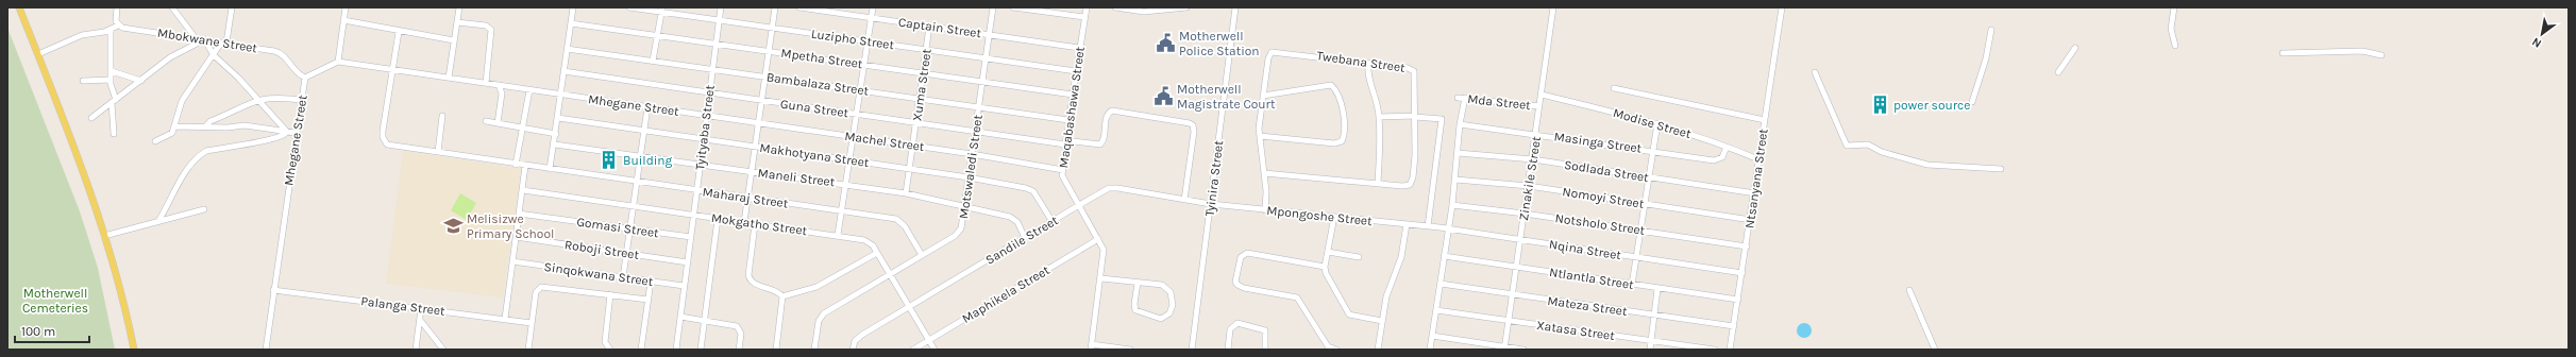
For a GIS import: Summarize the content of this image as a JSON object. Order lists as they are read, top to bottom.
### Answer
{
  "streets": {
    "street": [
      "Captain Street",
      "Luzipho Street",
      "Mbokwane Street",
      "Mpetha Street",
      "Twebana Street",
      "Bambalaza Street",
      "Xuma Street",
      "Mda Street",
      "Mhegane Street",
      "Maqabashawa Street",
      "Guna Street",
      "Modise Street",
      "Tyityaba Street",
      "Machel Street",
      "Masinga Street",
      "Makhotyana Street",
      "Motswaledi Street",
      "Sodlada Street",
      "Maneli Street",
      "Tyinira Street",
      "Zinakile Street",
      "Ntsanyana Street",
      "Maharaj Street",
      "Nomoyi Street",
      "Mpongoshe Street",
      "Mokgatho Street",
      "Notsholo Street",
      "Gomasi Street",
      "Sandile Street",
      "Roboji Street",
      "Nqina Street",
      "Sinqokwana Street",
      "Ntlantla Street",
      "Maphikela Street",
      "Palanga Street",
      "Mateza Street",
      "Xatasa Street"
    ]
  },
  "crossings": [
    ["Captain Street", "Xuma Street"],
    ["Captain Street", "Maqabashawa Street"],
    ["Captain Street", "Motswaledi Street"],
    ["Luzipho Street", "Xuma Street"],
    ["Luzipho Street", "Maqabashawa Street"],
    ["Luzipho Street", "Tyityaba Street"],
    ["Luzipho Street", "Motswaledi Street"],
    ["Mbokwane Street", "Mhegane Street"],
    ["Mpetha Street", "Xuma Street"],
    ["Mpetha Street", "Maqabashawa Street"],
    ["Mpetha Street", "Tyityaba Street"],
    ["Mpetha Street", "Motswaledi Street"],
    ["Twebana Street", "Mpongoshe Street"],
    ["Bambalaza Street", "Xuma Street"],
    ["Bambalaza Street", "Maqabashawa Street"],
    ["Bambalaza Street", "Tyityaba Street"],
    ["Bambalaza Street", "Motswaledi Street"],
    ["Xuma Street", "Guna Street"],
    ["Xuma Street", "Machel Street"],
    ["Xuma Street", "Makhotyana Street"],
    ["Xuma Street", "Maneli Street"],
    ["Mda Street", "Zinakile Street"],
    ["Mhegane Street", "Tyityaba Street"],
    ["Mhegane Street", "Machel Street"],
    ["Mhegane Street", "Maharaj Street"],
    ["Mhegane Street", "Palanga Street"],
    ["Maqabashawa Street", "Guna Street"],
    ["Maqabashawa Street", "Machel Street"],
    ["Maqabashawa Street", "Sandile Street"],
    ["Maqabashawa Street", "Maphikela Street"],
    ["Guna Street", "Tyityaba Street"],
    ["Guna Street", "Motswaledi Street"],
    ["Guna Street", "Sandile Street"],
    ["Modise Street", "Masinga Street"],
    ["Modise Street", "Zinakile Street"],
    ["Modise Street", "Ntsanyana Street"],
    ["Tyityaba Street", "Machel Street"],
    ["Tyityaba Street", "Makhotyana Street"],
    ["Tyityaba Street", "Maneli Street"],
    ["Tyityaba Street", "Maharaj Street"],
    ["Tyityaba Street", "Mokgatho Street"],
    ["Tyityaba Street", "Gomasi Street"],
    ["Tyityaba Street", "Roboji Street"],
    ["Tyityaba Street", "Sinqokwana Street"],
    ["Machel Street", "Motswaledi Street"],
    ["Masinga Street", "Zinakile Street"],
    ["Makhotyana Street", "Motswaledi Street"],
    ["Makhotyana Street", "Sandile Street"],
    ["Motswaledi Street", "Maneli Street"],
    ["Motswaledi Street", "Maharaj Street"],
    ["Motswaledi Street", "Mokgatho Street"],
    ["Sodlada Street", "Zinakile Street"],
    ["Sodlada Street", "Ntsanyana Street"],
    ["Maneli Street", "Sandile Street"],
    ["Tyinira Street", "Mpongoshe Street"],
    ["Tyinira Street", "Sandile Street"],
    ["Zinakile Street", "Nomoyi Street"],
    ["Zinakile Street", "Notsholo Street"],
    ["Zinakile Street", "Nqina Street"],
    ["Zinakile Street", "Ntlantla Street"],
    ["Zinakile Street", "Mateza Street"],
    ["Zinakile Street", "Xatasa Street"],
    ["Ntsanyana Street", "Nomoyi Street"],
    ["Ntsanyana Street", "Notsholo Street"],
    ["Ntsanyana Street", "Nqina Street"],
    ["Ntsanyana Street", "Ntlantla Street"],
    ["Ntsanyana Street", "Mateza Street"],
    ["Mpongoshe Street", "Sandile Street"],
    ["Mpongoshe Street", "Nqina Street"],
    ["Mokgatho Street", "Sandile Street"],
    ["Mokgatho Street", "Maphikela Street"]
  ],
  "parks": ["Motherwell Cemeteries"],
  "places": {
    "public building": ["Motherwell Police Station", "Motherwell Magistrate Court"],
    "building": ["power source", "Building"],
    "school or university": ["Melisizwe Primary School"]
  },
  "scale_bar": "100 m",
  "north": "bottom left"
}
